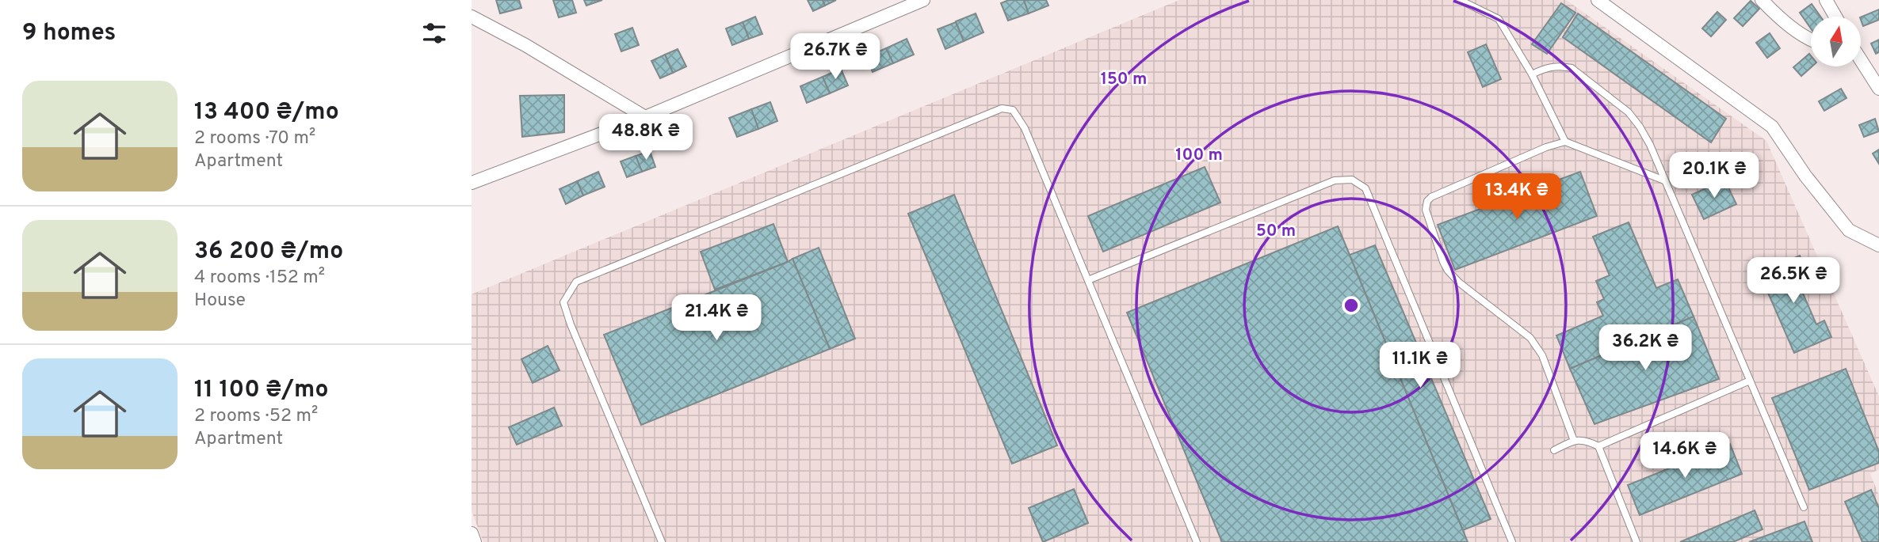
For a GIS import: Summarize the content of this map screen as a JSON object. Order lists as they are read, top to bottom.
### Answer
{
  "north": "top",
  "page": {
    "heading": "9 homes",
    "price": [
      "26.7K ₴",
      "48.8K ₴",
      "20.1K ₴",
      "13.4K ₴",
      "26.5K ₴",
      "21.4K ₴",
      "36.2K ₴",
      "11.1K ₴",
      "14.6K ₴"
    ],
    "list": [
      {
        "name": "13 400 ₴/mo",
        "note": "2 rooms · 70 m² · Apartment"
      },
      {
        "name": "36 200 ₴/mo",
        "note": "4 rooms · 152 m² · House"
      },
      {
        "name": "11 100 ₴/mo",
        "note": "2 rooms · 52 m² · Apartment"
      }
    ]
  },
  "rings": ["150 m", "100 m", "50 m"]
}
